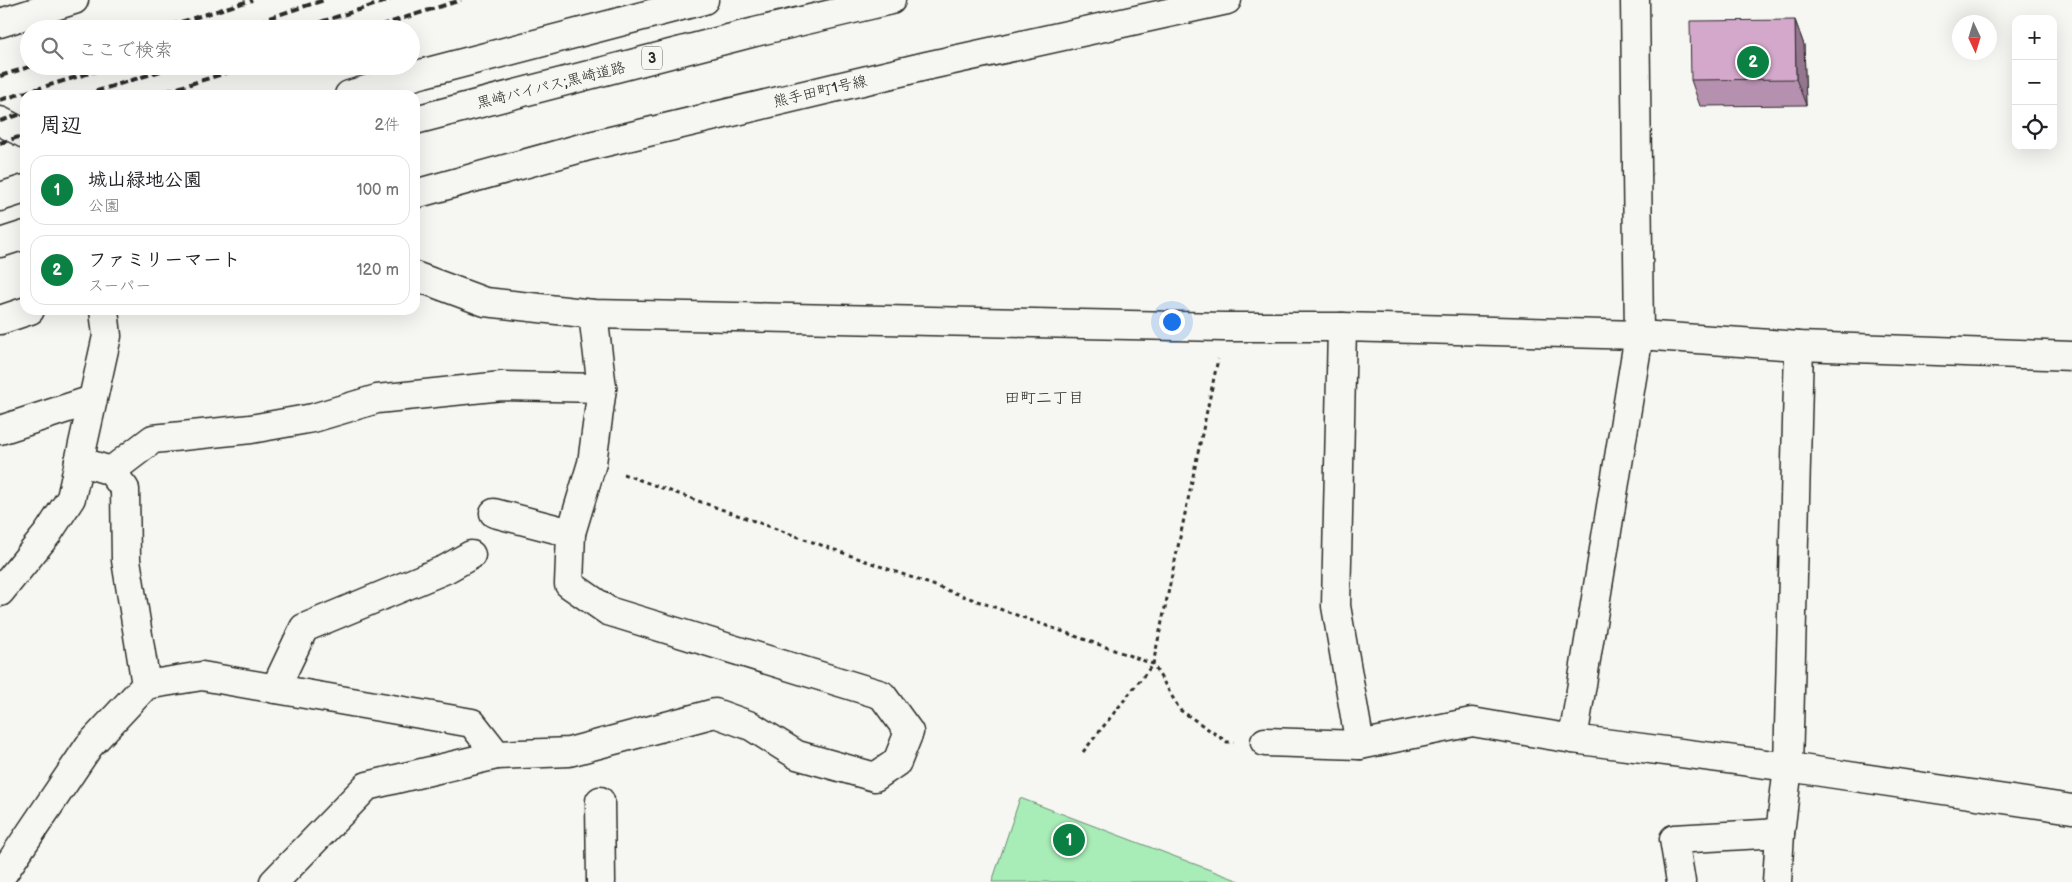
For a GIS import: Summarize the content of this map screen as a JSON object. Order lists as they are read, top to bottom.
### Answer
{
  "streets": {
    "main road": ["3", "黒崎バイパス;黒崎道路", "熊手田町1号線"]
  },
  "districts": ["田町二丁目"],
  "north": "bottom",
  "page": {
    "map_buttons": ["+", "−"],
    "search": "ここで検索",
    "pins": ["2", "1"],
    "heading": ["周辺", "2件"],
    "list": [
      {
        "mark": "1",
        "name": "城山緑地公園",
        "note": "公園",
        "value": "100 m"
      },
      {
        "mark": "2",
        "name": "ファミリーマート",
        "note": "スーパー",
        "value": "120 m"
      }
    ]
  }
}
